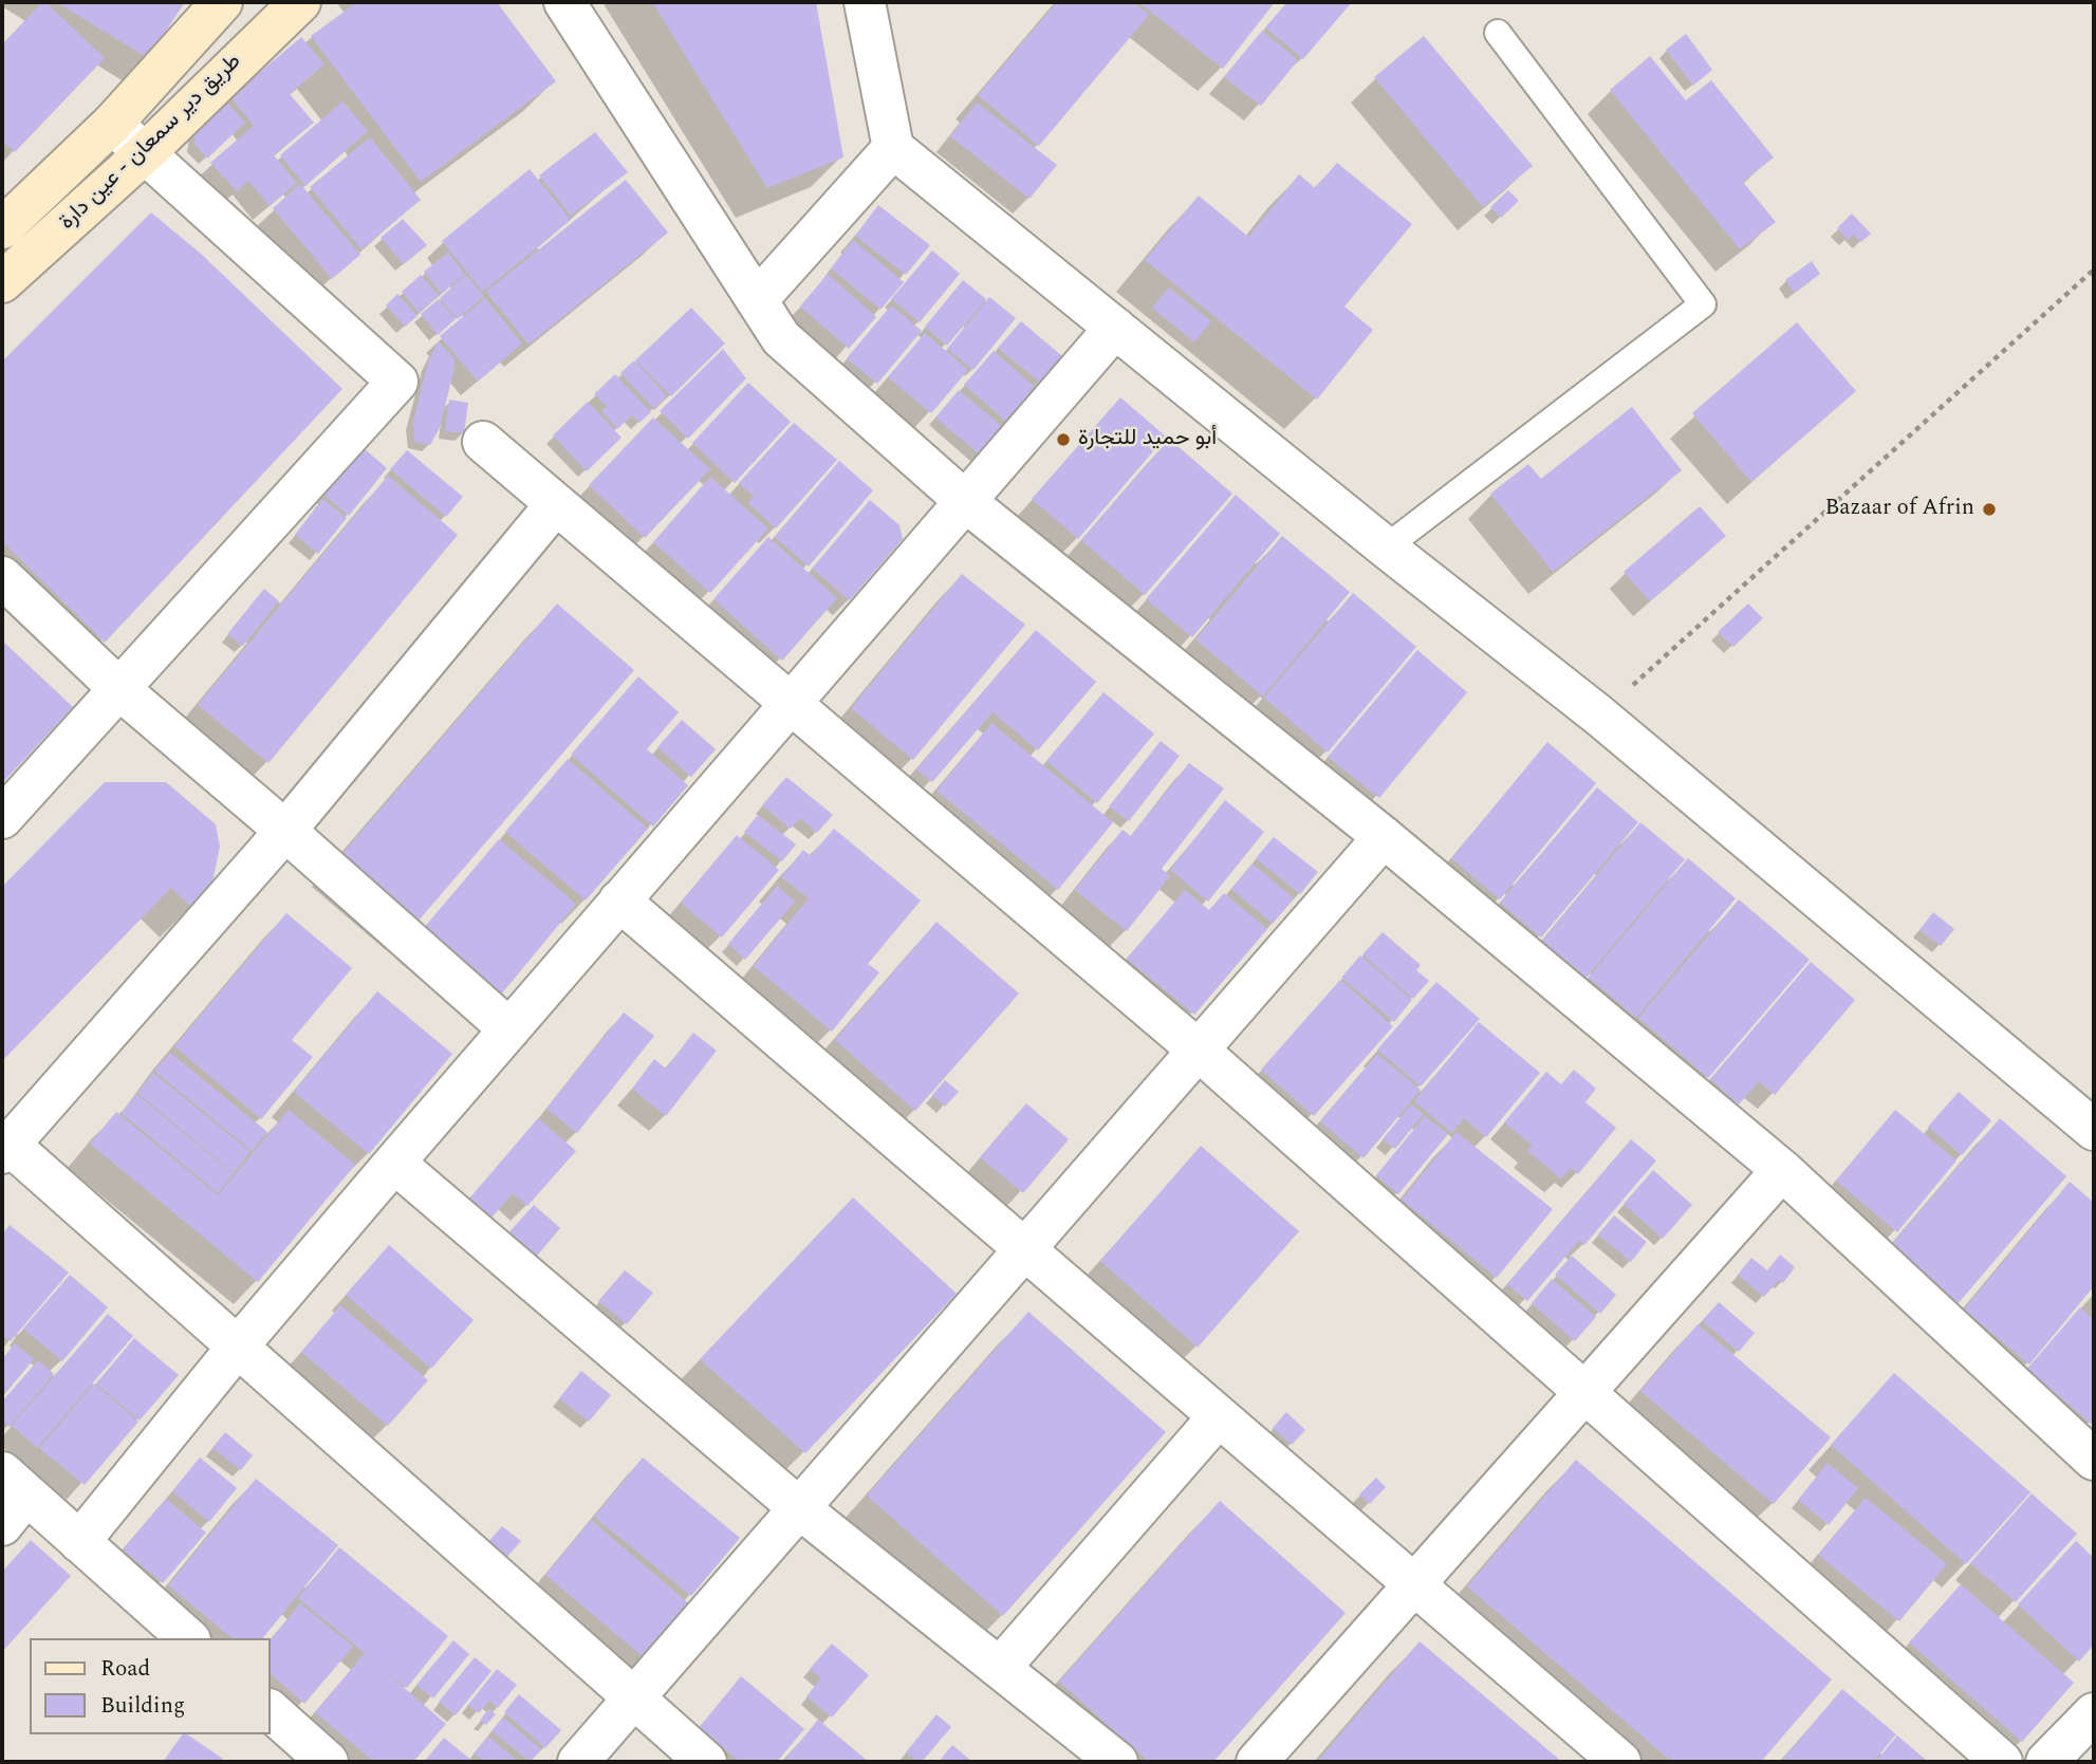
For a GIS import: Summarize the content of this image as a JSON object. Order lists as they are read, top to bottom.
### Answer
{
  "streets": {
    "main road": ["طريق دير سمعان - عين دارة"]
  },
  "places": ["أبو حميد للتجارة", "Bazaar of Afrin"],
  "legend": ["Road", "Building"]
}
